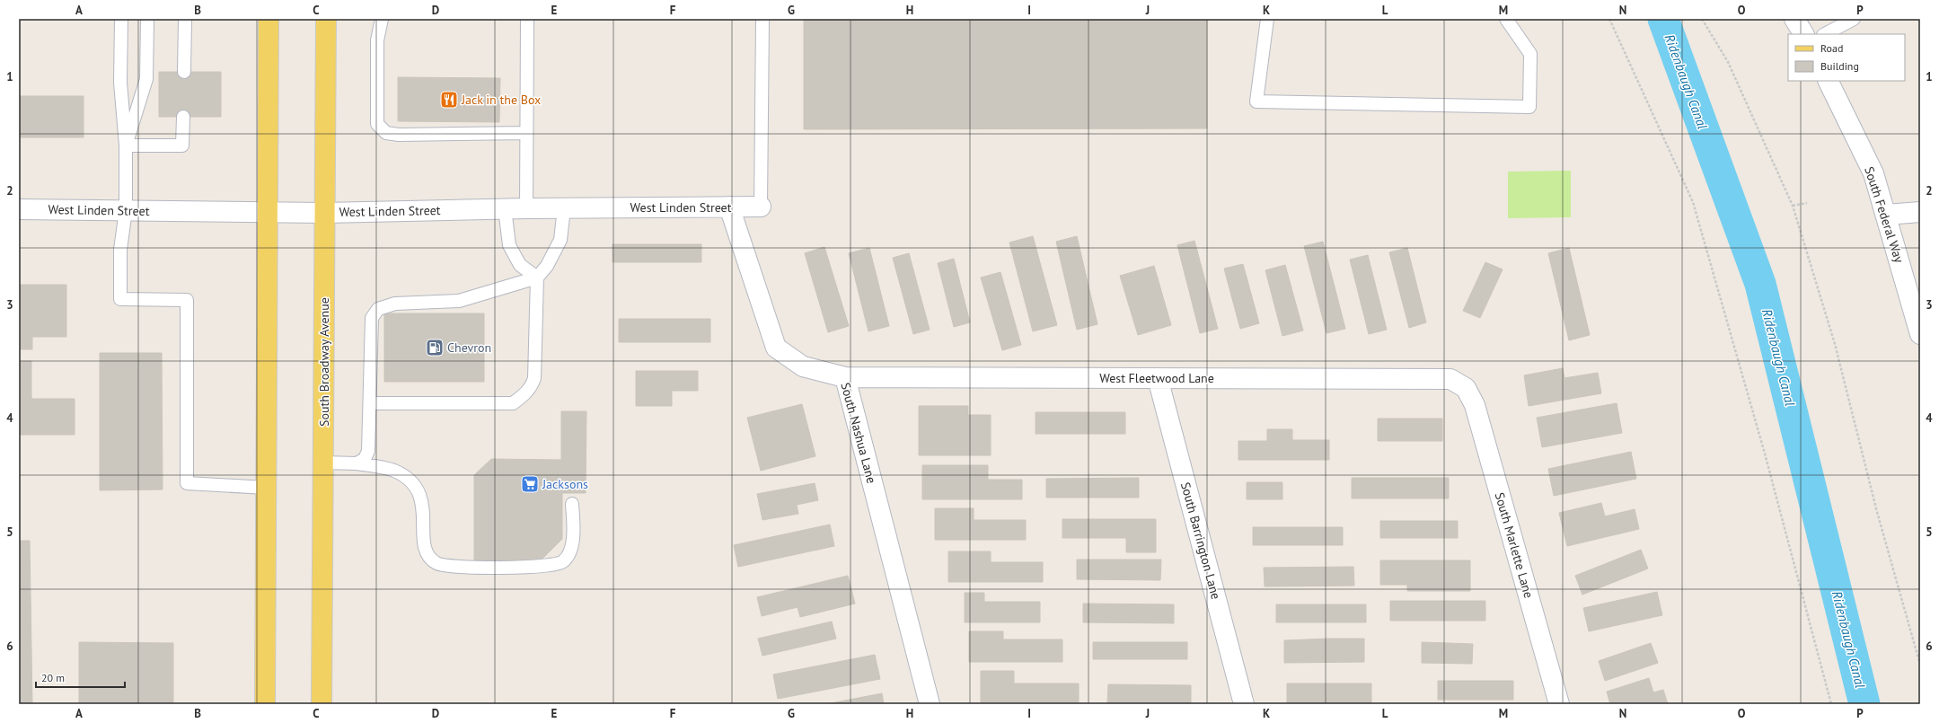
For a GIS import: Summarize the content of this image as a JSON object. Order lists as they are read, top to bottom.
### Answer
{
  "streets": {
    "main road": ["South Broadway Avenue"],
    "street": [
      "West Linden Street",
      "South Federal Way",
      "West Fleetwood Lane",
      "South Nashua Lane",
      "South Barrington Lane",
      "South Marlette Lane"
    ]
  },
  "crossings": [
    ["West Linden Street", "South Broadway Avenue"],
    ["West Linden Street", "South Nashua Lane"],
    ["West Fleetwood Lane", "South Nashua Lane"],
    ["West Fleetwood Lane", "South Barrington Lane"],
    ["West Fleetwood Lane", "South Marlette Lane"]
  ],
  "water": ["Ridenbaugh Canal"],
  "places": {
    "restaurant": ["Jack in the Box"],
    "fuel station": ["Chevron"],
    "supermarket": ["Jacksons"]
  },
  "legend": ["Road", "Building"],
  "scale_bar": "20 m",
  "grid": {
    "columns": [
      "A",
      "B",
      "C",
      "D",
      "E",
      "F",
      "G",
      "H",
      "I",
      "J",
      "K",
      "L",
      "M",
      "N",
      "O",
      "P"
    ],
    "rows": [
      "1",
      "2",
      "3",
      "4",
      "5",
      "6"
    ]
  }
}
